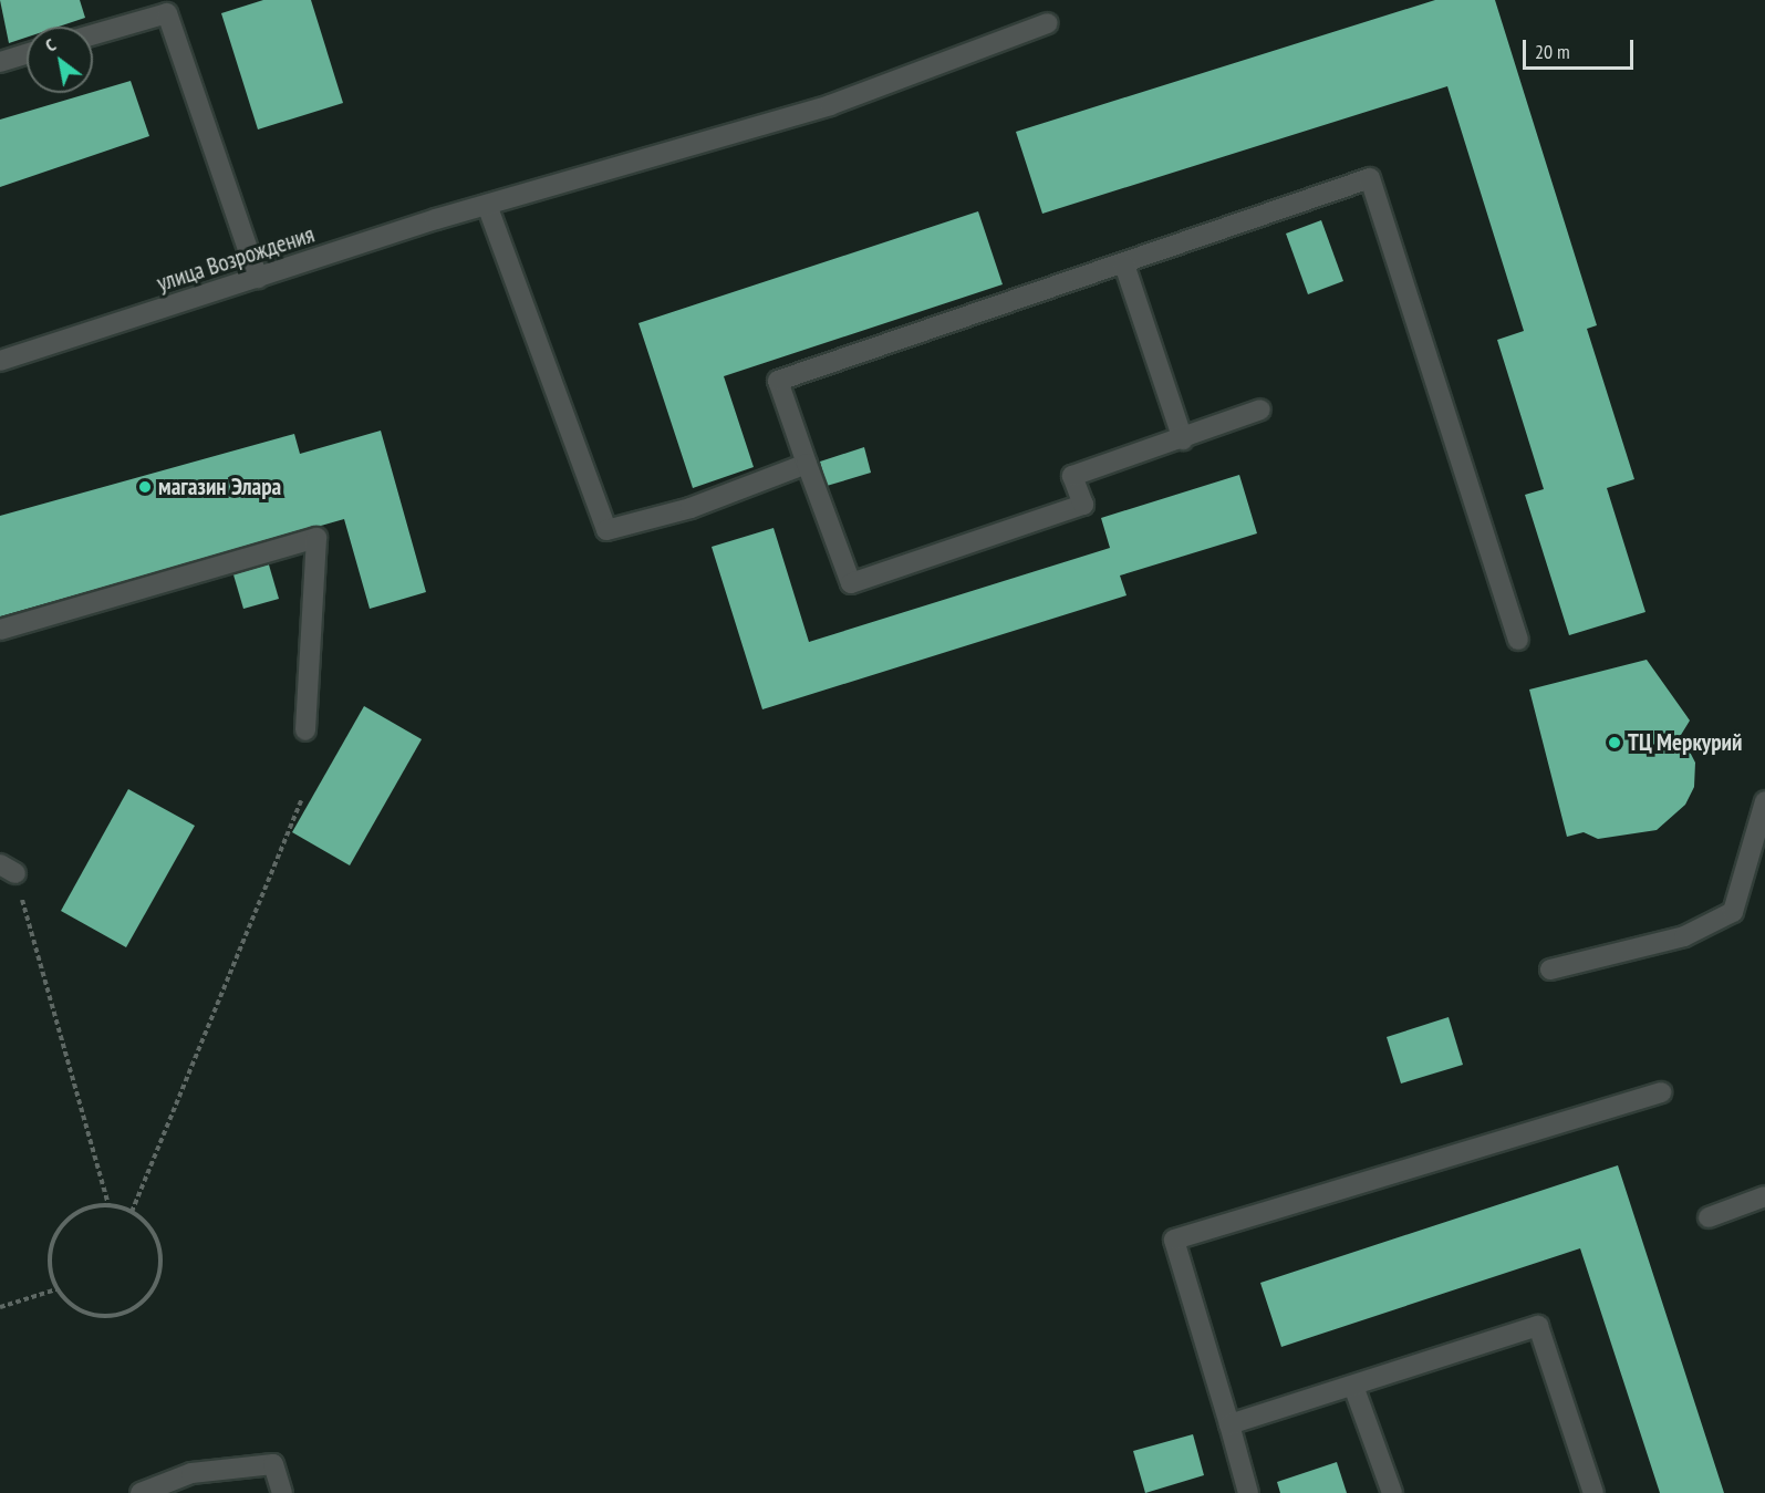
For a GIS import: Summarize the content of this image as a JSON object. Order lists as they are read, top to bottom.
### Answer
{
  "streets": {
    "street": ["улица Возрождения"]
  },
  "places": ["магазин Элара", "ТЦ Меркурий"],
  "scale_bar": "20 m",
  "north": "top left"
}
